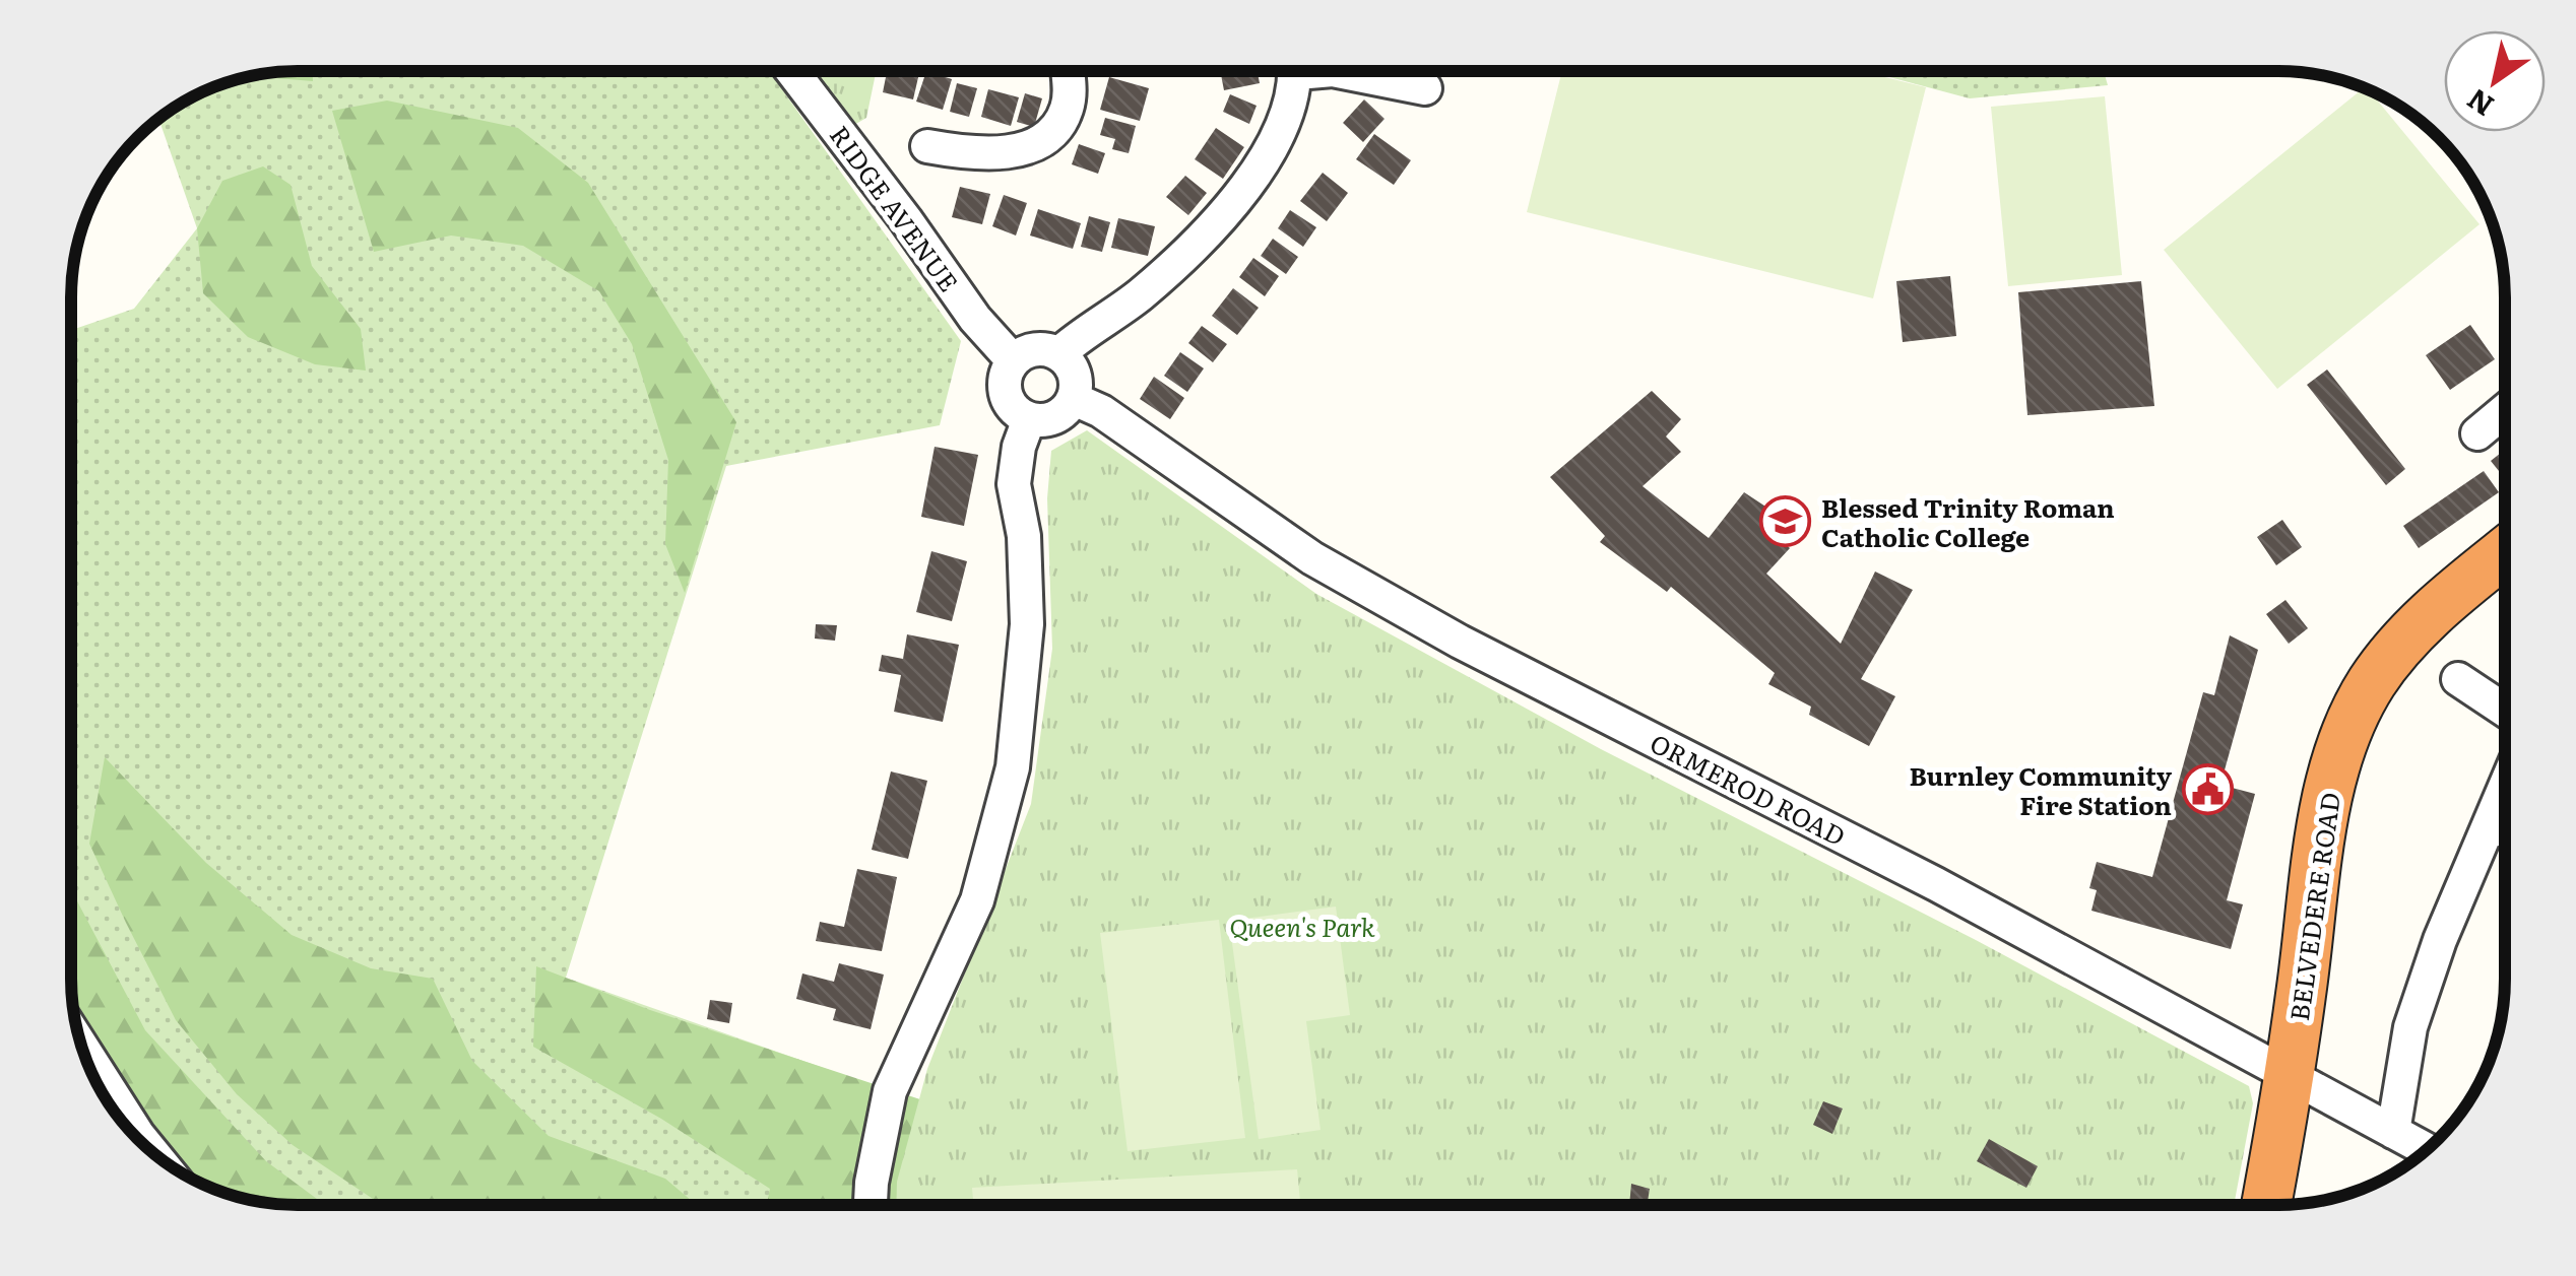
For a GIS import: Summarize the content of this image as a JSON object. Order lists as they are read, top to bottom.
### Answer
{
  "streets": {
    "highway": ["BELVEDERE ROAD"],
    "street": ["RIDGE AVENUE", "ORMEROD ROAD"]
  },
  "crossings": [
    ["RIDGE AVENUE", "ORMEROD ROAD"],
    ["ORMEROD ROAD", "BELVEDERE ROAD"]
  ],
  "parks": ["Queen's Park"],
  "places": {
    "school or university": ["Blessed Trinity Roman Catholic College"],
    "public building": ["Burnley Community Fire Station"]
  },
  "north": "bottom left"
}
